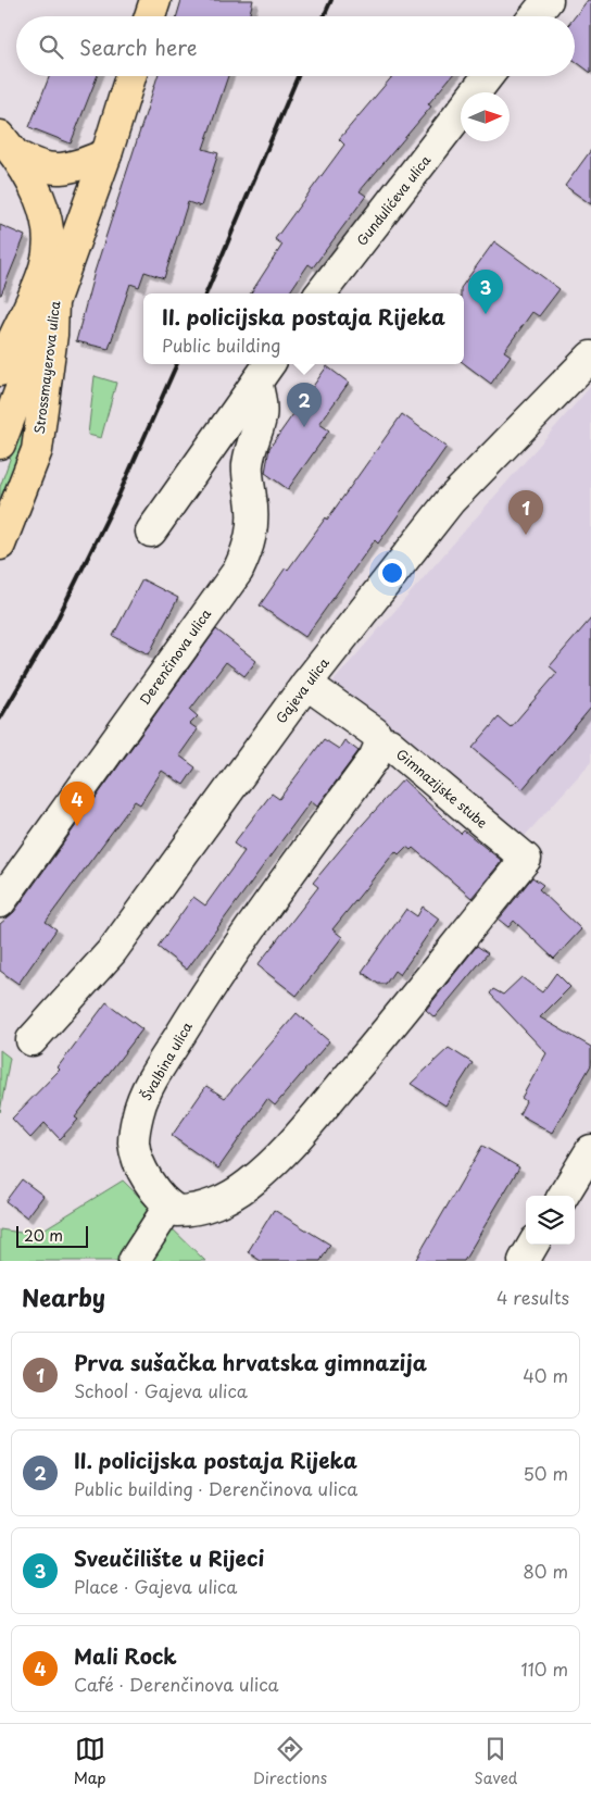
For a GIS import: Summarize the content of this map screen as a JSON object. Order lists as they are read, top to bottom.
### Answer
{
  "streets": {
    "main road": ["Strossmayerova ulica"],
    "street": [
      "Gundulićeva ulica",
      "Derenčinova ulica",
      "Gajeva ulica",
      "Gimnazijske stube",
      "Švalbina ulica"
    ]
  },
  "crossings": [
    ["Gajeva ulica", "Gimnazijske stube"],
    ["Gimnazijske stube", "Švalbina ulica"]
  ],
  "scale_bar": "20 m",
  "north": "right",
  "page": {
    "search": "Search here",
    "pins": [
      "3",
      "2",
      "1",
      "4"
    ],
    "popup": ["II. policijska postaja Rijeka", "Public building"],
    "scale": "20 m",
    "heading": ["Nearby", "4 results"],
    "list": [
      {
        "mark": "1",
        "name": "Prva sušačka hrvatska gimnazija",
        "note": "School · Gajeva ulica",
        "value": "40 m"
      },
      {
        "mark": "2",
        "name": "II. policijska postaja Rijeka",
        "note": "Public building · Derenčinova ulica",
        "value": "50 m"
      },
      {
        "mark": "3",
        "name": "Sveučilište u Rijeci",
        "note": "Place · Gajeva ulica",
        "value": "80 m"
      },
      {
        "mark": "4",
        "name": "Mali Rock",
        "note": "Café · Derenčinova ulica",
        "value": "110 m"
      }
    ],
    "nav": ["Map", "Directions", "Saved"]
  }
}
